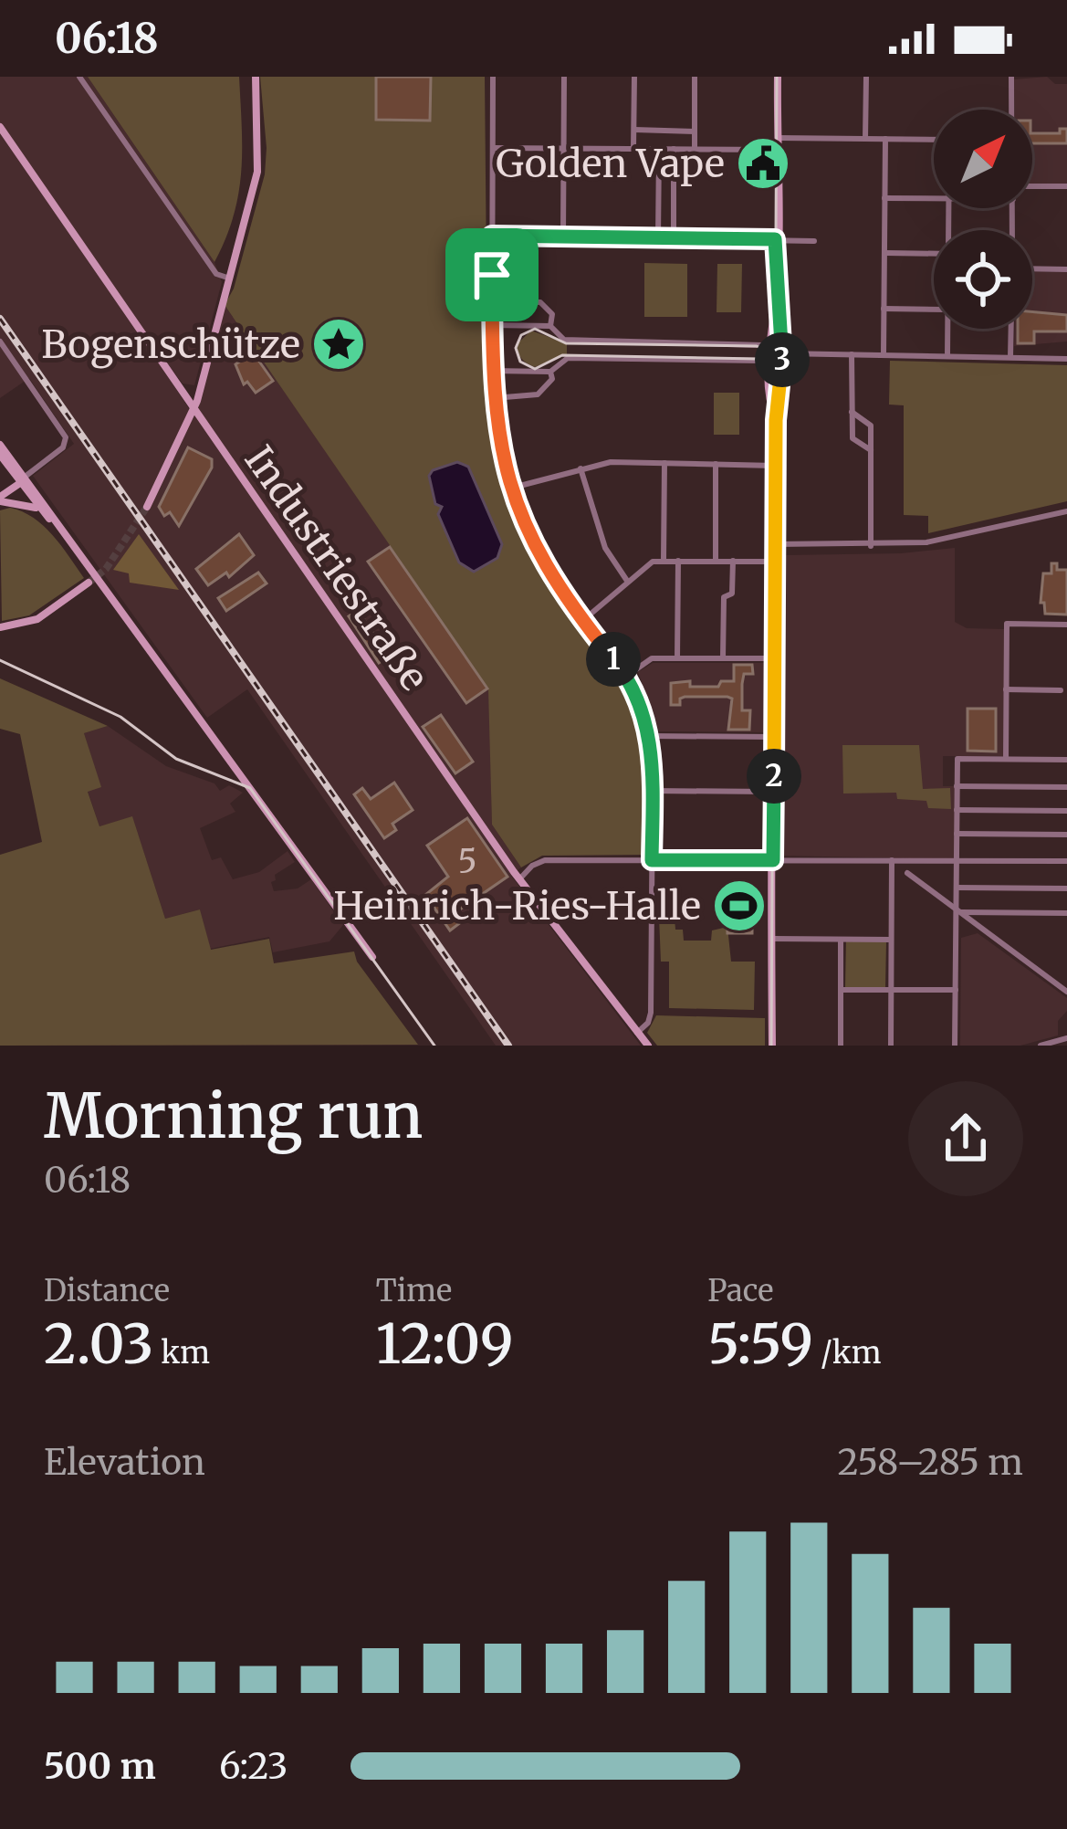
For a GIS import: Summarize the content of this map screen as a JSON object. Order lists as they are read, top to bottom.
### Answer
{
  "streets": {
    "street": ["Industriestraße"]
  },
  "places": {
    "public building": ["Golden Vape"],
    "place": ["Bogenschütze"],
    "sports": ["Heinrich-Ries-Halle"]
  },
  "house_numbers": ["5"],
  "north": "top right",
  "page": {
    "status": "06:18",
    "pins": ["3", "1", "2"],
    "heading": ["Morning run", "06:18"],
    "stats": [
      ["Distance", "2.03 km"],
      ["Time", "12:09"],
      ["Pace", "5:59 /km"]
    ],
    "chart": ["Elevation", "258–285 m"],
    "list": [
      {
        "name": "500 m",
        "note": "6:23"
      }
    ]
  }
}
